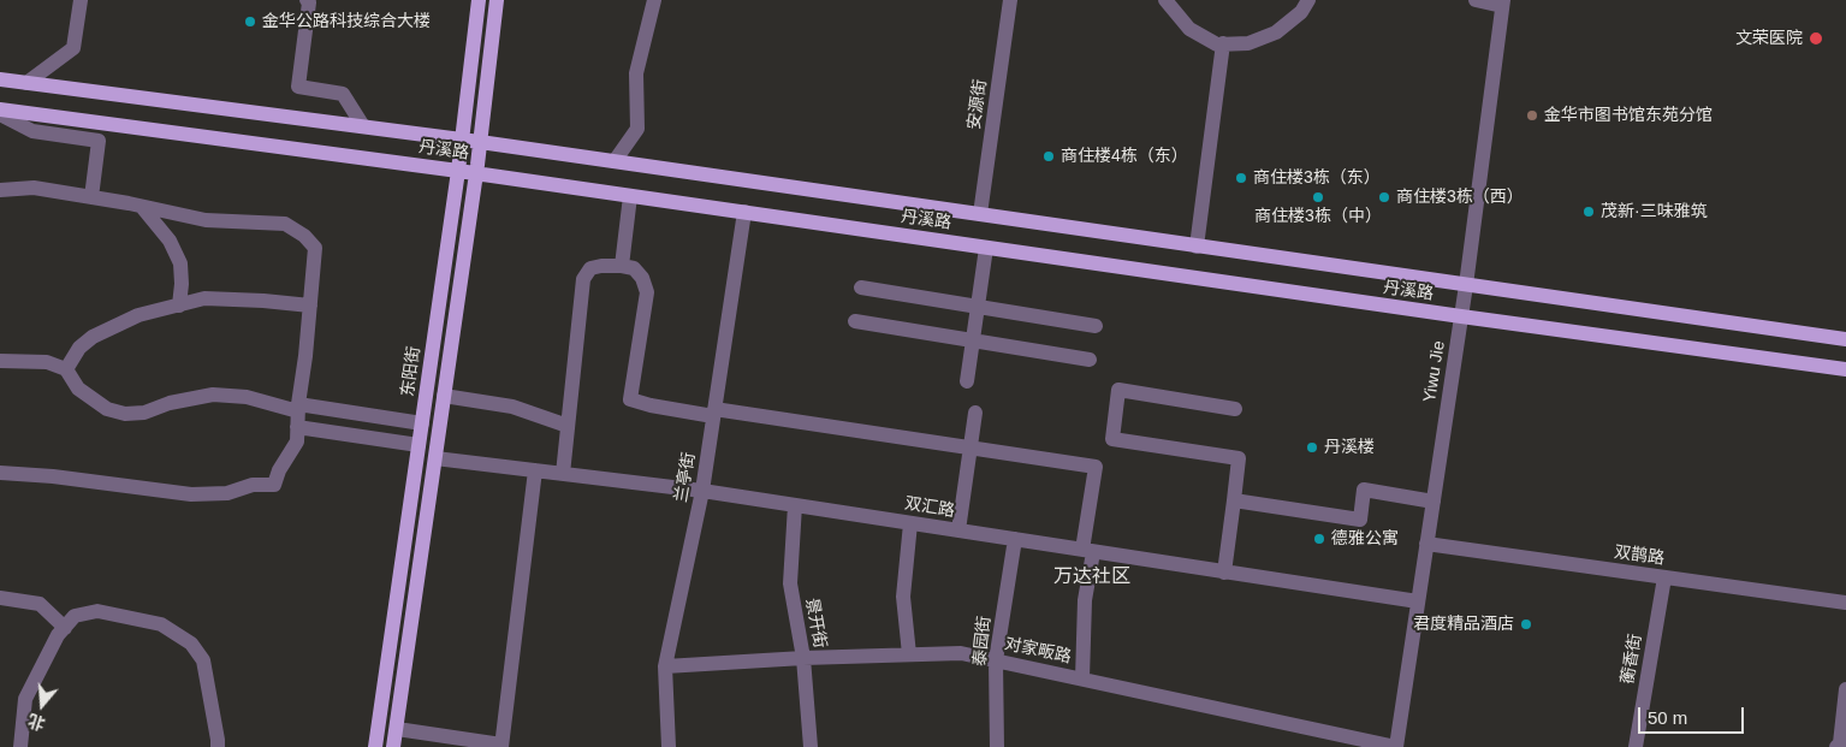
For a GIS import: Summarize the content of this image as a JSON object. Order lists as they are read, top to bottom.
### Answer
{
  "streets": {
    "main road": ["丹溪路", "东阳街"],
    "street": [
      "安源街",
      "Yiwu Jie",
      "兰亭街",
      "双汇路",
      "双鹊路",
      "景开街",
      "泰园街",
      "对家畈路",
      "蘅香街"
    ]
  },
  "crossings": [
    ["安源街", "丹溪路"],
    ["丹溪路", "东阳街"],
    ["丹溪路", "Yiwu Jie"],
    ["丹溪路", "兰亭街"],
    ["Yiwu Jie", "双汇路"],
    ["Yiwu Jie", "双鹊路"],
    ["Yiwu Jie", "对家畈路"],
    ["兰亭街", "双汇路"],
    ["兰亭街", "对家畈路"],
    ["双汇路", "景开街"],
    ["双汇路", "泰园街"],
    ["双鹊路", "蘅香街"],
    ["景开街", "对家畈路"],
    ["泰园街", "对家畈路"]
  ],
  "districts": ["万达社区"],
  "places": [
    "金华公路科技综合大楼",
    "文荣医院",
    "金华市图书馆东苑分馆",
    "商住楼4栋（东）",
    "商住楼3栋（东）",
    "商住楼3栋（中）",
    "商住楼3栋（西）",
    "茂新·三味雅筑",
    "丹溪楼",
    "德雅公寓",
    "君度精品酒店"
  ],
  "scale_bar": "50 m",
  "north": "bottom"
}
